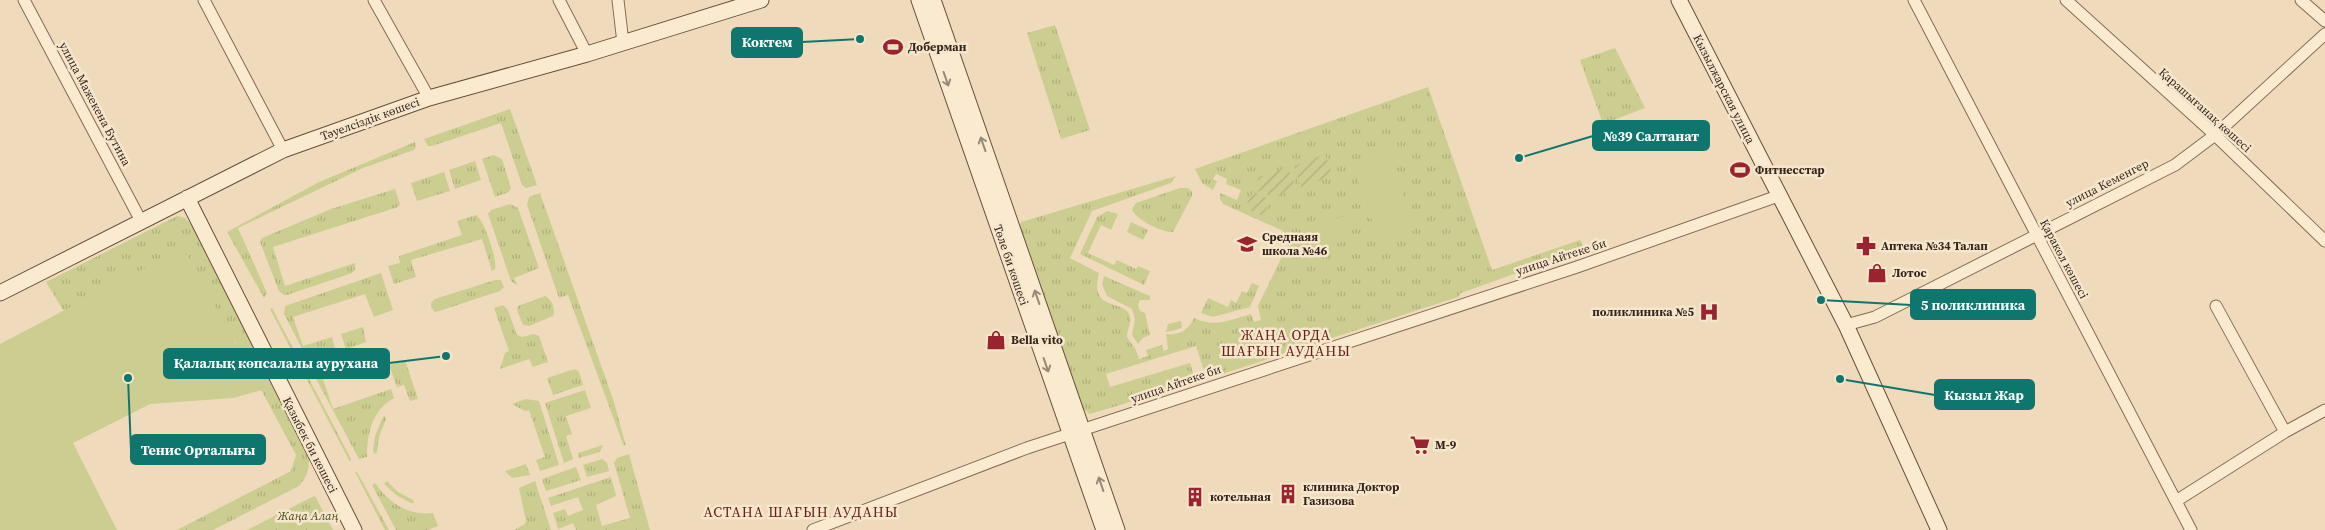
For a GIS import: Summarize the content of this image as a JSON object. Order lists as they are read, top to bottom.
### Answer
{
  "streets": {
    "main road": [
      "Кызылжарская улица",
      "Тәуелсіздік көшесі",
      "Төле би көшесі",
      "Қазыбек би көшесі"
    ],
    "street": [
      "улица Мажекена Бутина",
      "Қарашығанақ көшесі",
      "улица Кеменгер",
      "улица Айтеке би",
      "Қаракөл көшесі"
    ]
  },
  "crossings": [
    ["Кызылжарская улица", "улица Кеменгер"],
    ["Кызылжарская улица", "улица Айтеке би"],
    ["улица Мажекена Бутина", "Тәуелсіздік көшесі"],
    ["Қарашығанақ көшесі", "улица Кеменгер"],
    ["Тәуелсіздік көшесі", "Қазыбек би көшесі"],
    ["улица Кеменгер", "Қаракөл көшесі"],
    ["улица Айтеке би", "Төле би көшесі"]
  ],
  "districts": ["ЖАҢА ОРДА ШАҒЫН АУДАНЫ", "АСТАНА ШАҒЫН АУДАНЫ"],
  "parks": ["Жаңа Алаң"],
  "places": {
    "other": [
      "Коктем",
      "№39 Салтанат",
      "5 поликлиника",
      "Қалалық көпсалалы аурухана",
      "Тенис Орталығы",
      "Кызыл Жар"
    ],
    "sports": ["Доберман", "Фитнесстар"],
    "school or university": ["Среднаяя школа №46"],
    "pharmacy": ["Аптека №34 Талап"],
    "shop": ["Лотос", "Bella vito"],
    "hospital": ["поликлиника №5"],
    "supermarket": ["M-9"],
    "building": ["клиника Доктор Газизова", "котельная"]
  }
}
